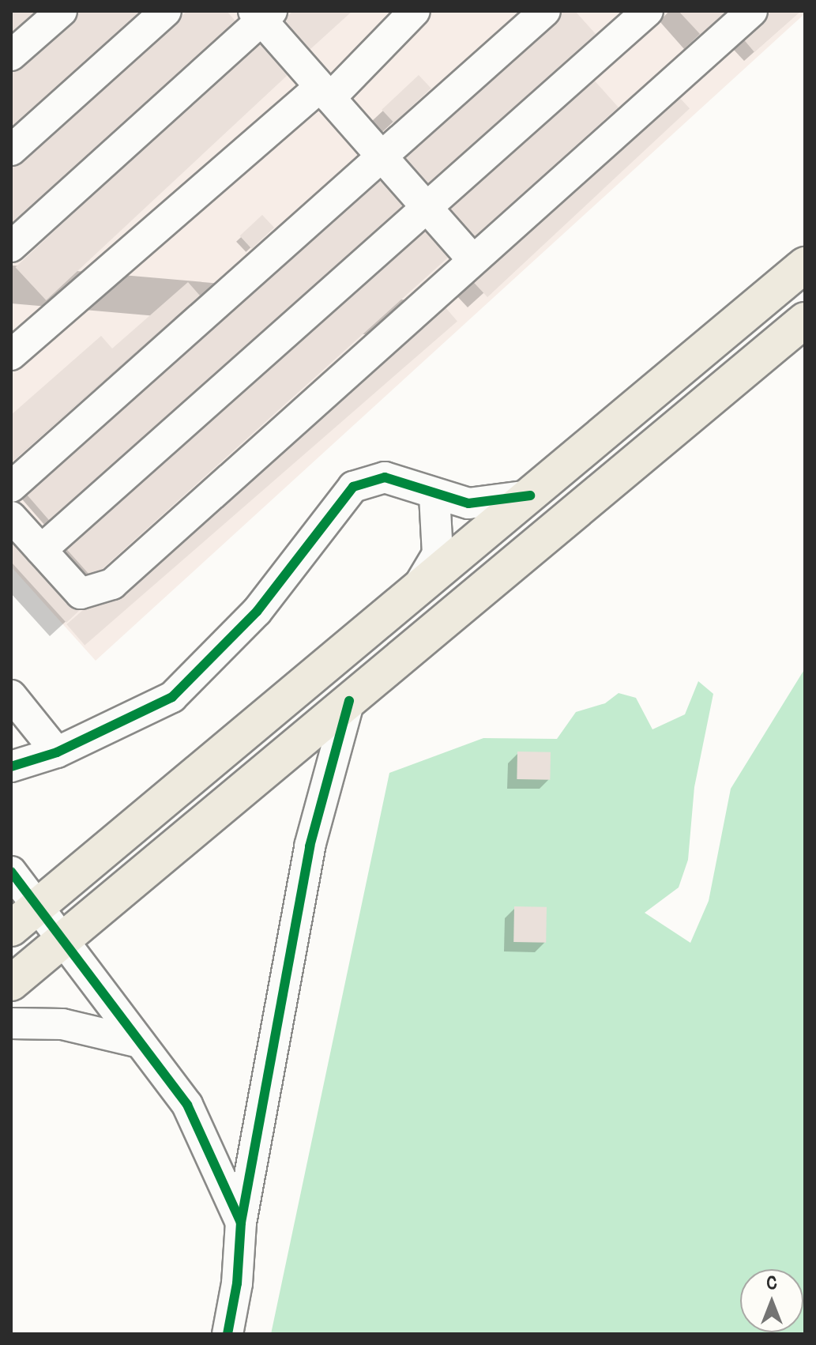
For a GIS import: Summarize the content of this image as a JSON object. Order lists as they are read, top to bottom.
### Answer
{
  "north": "top"
}
